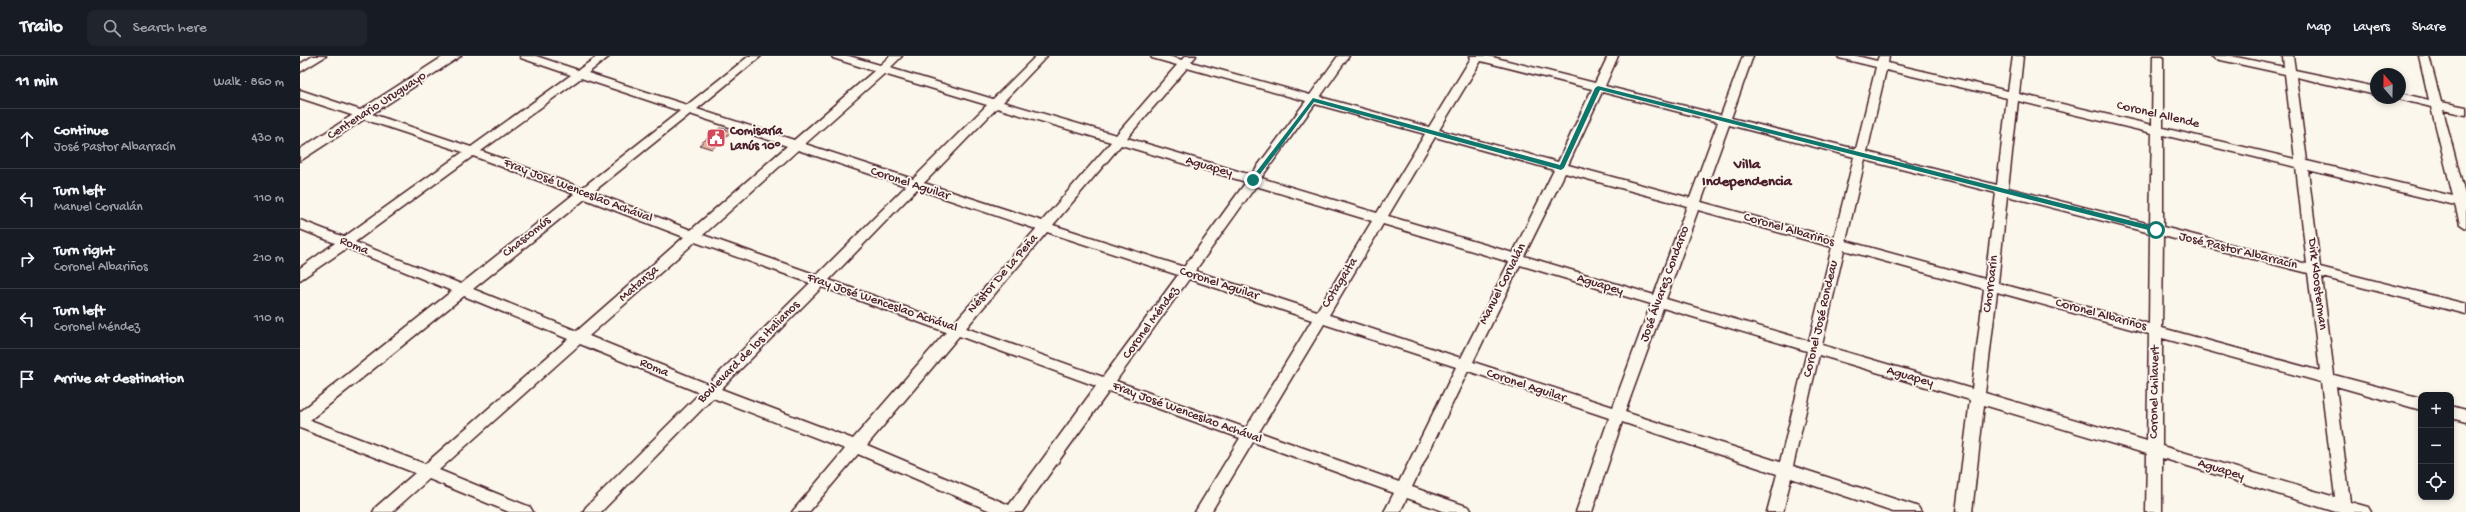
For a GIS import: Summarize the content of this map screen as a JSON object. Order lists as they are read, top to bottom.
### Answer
{
  "streets": {
    "main road": ["Centenario Uruguayo"],
    "street": [
      "Coronel Allende",
      "Aguapey",
      "Coronel Aguilar",
      "Fray José Wenceslao Achával",
      "Coronel Albariños",
      "Chascomús",
      "Roma",
      "José Pastor Albarracín",
      "Néstor De La Peña",
      "Cotagaita",
      "Matanza",
      "Manuel Corvalán",
      "José Álvarez Condarco",
      "Chorroarin",
      "Dirk Kloosterman",
      "Coronel José Rondeau",
      "Coronel Méndez",
      "Boulevard de los Italianos",
      "Coronel Chilavert"
    ]
  },
  "crossings": [
    ["Centenario Uruguayo", "Fray José Wenceslao Achával"],
    ["Coronel Allende", "Chorroarin"],
    ["Coronel Allende", "Dirk Kloosterman"],
    ["Coronel Allende", "Coronel José Rondeau"],
    ["Coronel Allende", "Coronel Chilavert"],
    ["Aguapey", "Néstor De La Peña"],
    ["Aguapey", "Cotagaita"],
    ["Aguapey", "Matanza"],
    ["Aguapey", "Manuel Corvalán"],
    ["Aguapey", "José Álvarez Condarco"],
    ["Aguapey", "Chorroarin"],
    ["Aguapey", "Dirk Kloosterman"],
    ["Aguapey", "Coronel José Rondeau"],
    ["Aguapey", "Coronel Méndez"],
    ["Aguapey", "Boulevard de los Italianos"],
    ["Aguapey", "Coronel Chilavert"],
    ["Coronel Aguilar", "Chascomús"],
    ["Coronel Aguilar", "Néstor De La Peña"],
    ["Coronel Aguilar", "Cotagaita"],
    ["Coronel Aguilar", "Matanza"],
    ["Coronel Aguilar", "Manuel Corvalán"],
    ["Coronel Aguilar", "José Álvarez Condarco"],
    ["Coronel Aguilar", "Coronel José Rondeau"],
    ["Coronel Aguilar", "Coronel Méndez"],
    ["Coronel Aguilar", "Boulevard de los Italianos"],
    ["Fray José Wenceslao Achával", "Chascomús"],
    ["Fray José Wenceslao Achával", "Néstor De La Peña"],
    ["Fray José Wenceslao Achával", "Cotagaita"],
    ["Fray José Wenceslao Achával", "Matanza"],
    ["Fray José Wenceslao Achával", "Manuel Corvalán"],
    ["Fray José Wenceslao Achával", "Coronel Méndez"],
    ["Fray José Wenceslao Achával", "Boulevard de los Italianos"],
    ["Coronel Albariños", "Néstor De La Peña"],
    ["Coronel Albariños", "Cotagaita"],
    ["Coronel Albariños", "Manuel Corvalán"],
    ["Coronel Albariños", "José Álvarez Condarco"],
    ["Coronel Albariños", "Chorroarin"],
    ["Coronel Albariños", "Dirk Kloosterman"],
    ["Coronel Albariños", "Coronel José Rondeau"],
    ["Coronel Albariños", "Coronel Méndez"],
    ["Coronel Albariños", "Coronel Chilavert"],
    ["Chascomús", "Roma"],
    ["Roma", "Néstor De La Peña"],
    ["Roma", "Matanza"],
    ["Roma", "Boulevard de los Italianos"],
    ["José Pastor Albarracín", "Cotagaita"],
    ["José Pastor Albarracín", "Manuel Corvalán"],
    ["José Pastor Albarracín", "José Álvarez Condarco"],
    ["José Pastor Albarracín", "Chorroarin"],
    ["José Pastor Albarracín", "Dirk Kloosterman"],
    ["José Pastor Albarracín", "Coronel José Rondeau"],
    ["José Pastor Albarracín", "Coronel Chilavert"]
  ],
  "districts": ["Villa Independencia"],
  "places": {
    "public building": ["Comisaría Lanús 10°"]
  },
  "north": "top",
  "page": {
    "header": "Trailo",
    "search": "Search here",
    "nav": ["Map", "Layers", "Share"],
    "heading": ["11 min", "Walk · 860 m"],
    "list": [
      ["Continue", "José Pastor Albarracín", "430 m"],
      ["Turn left", "Manuel Corvalán", "110 m"],
      ["Turn right", "Coronel Albariños", "210 m"],
      ["Turn left", "Coronel Méndez", "110 m"],
      "Arrive at destination"
    ],
    "map_buttons": ["+", "−"]
  }
}
